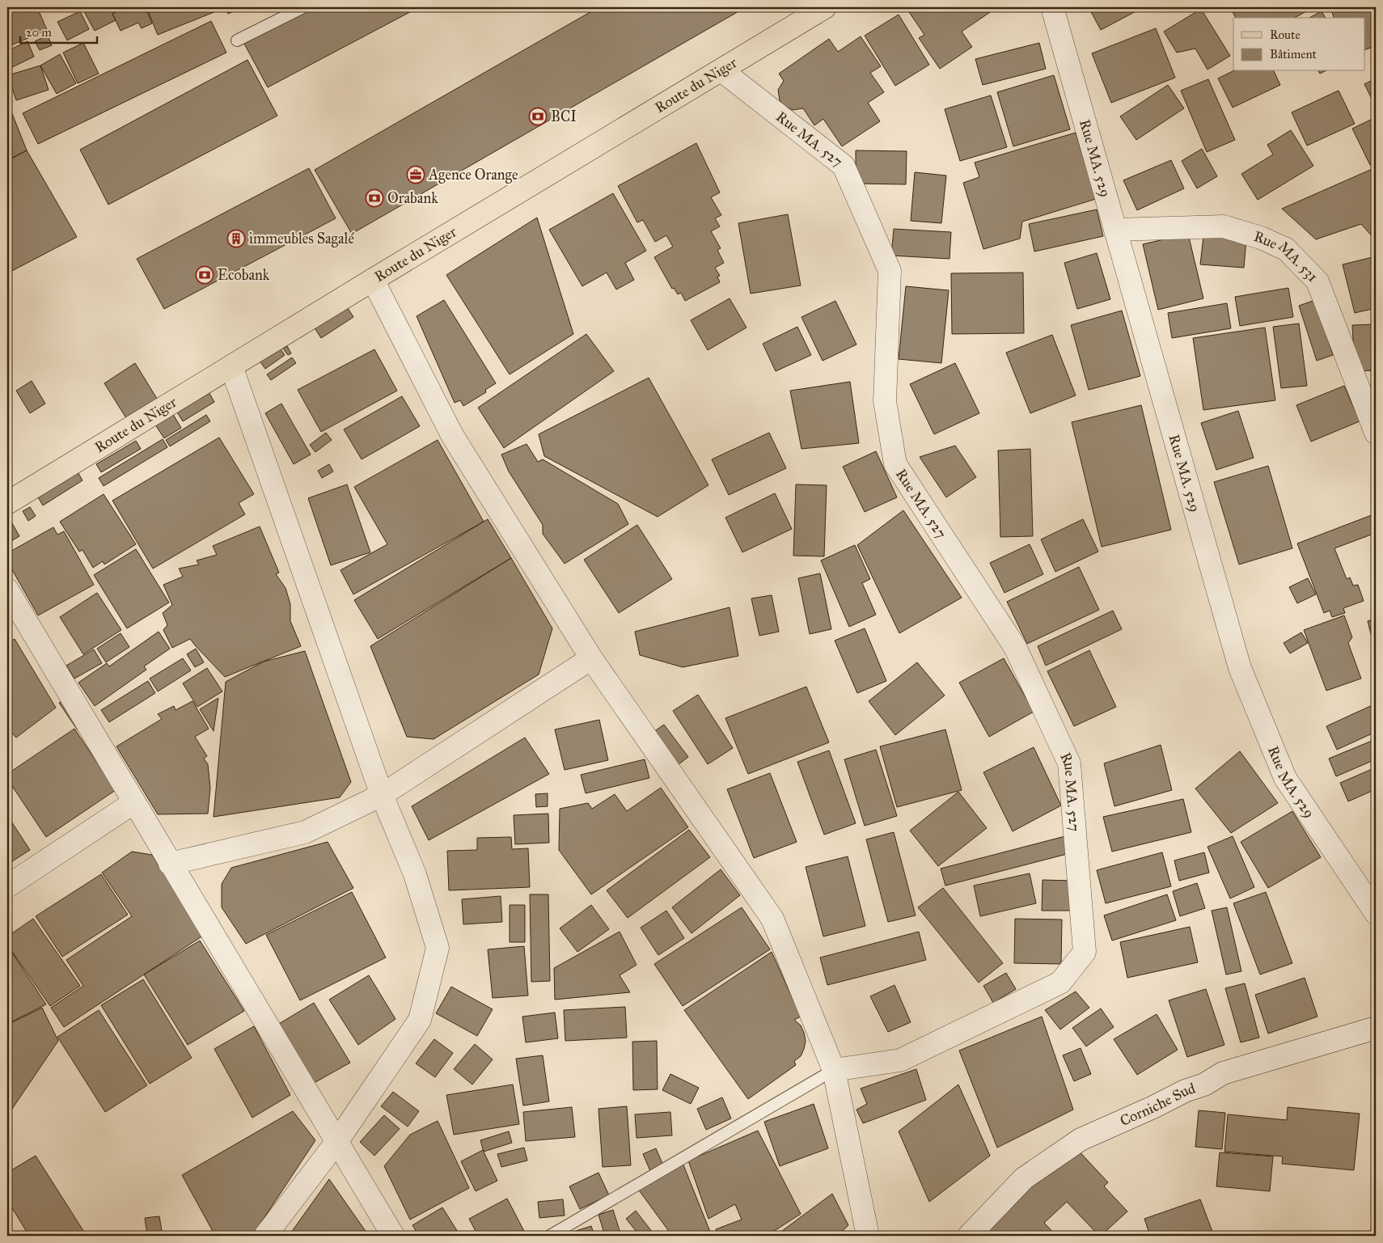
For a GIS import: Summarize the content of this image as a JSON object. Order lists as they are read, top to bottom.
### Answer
{
  "streets": {
    "main road": ["Route du Niger"],
    "street": [
      "Rue MA. 527",
      "Rue MA. 529",
      "Rue MA. 531",
      "Corniche Sud"
    ]
  },
  "crossings": [
    ["Route du Niger", "Rue MA. 527"],
    ["Rue MA. 529", "Rue MA. 531"]
  ],
  "places": {
    "bank": ["BCI", "Orabank", "Ecobank"],
    "office": ["Agence Orange"],
    "building": ["immeubles Sagalé"]
  },
  "legend": ["Route", "Bâtiment"],
  "scale_bar": "20 m"
}
